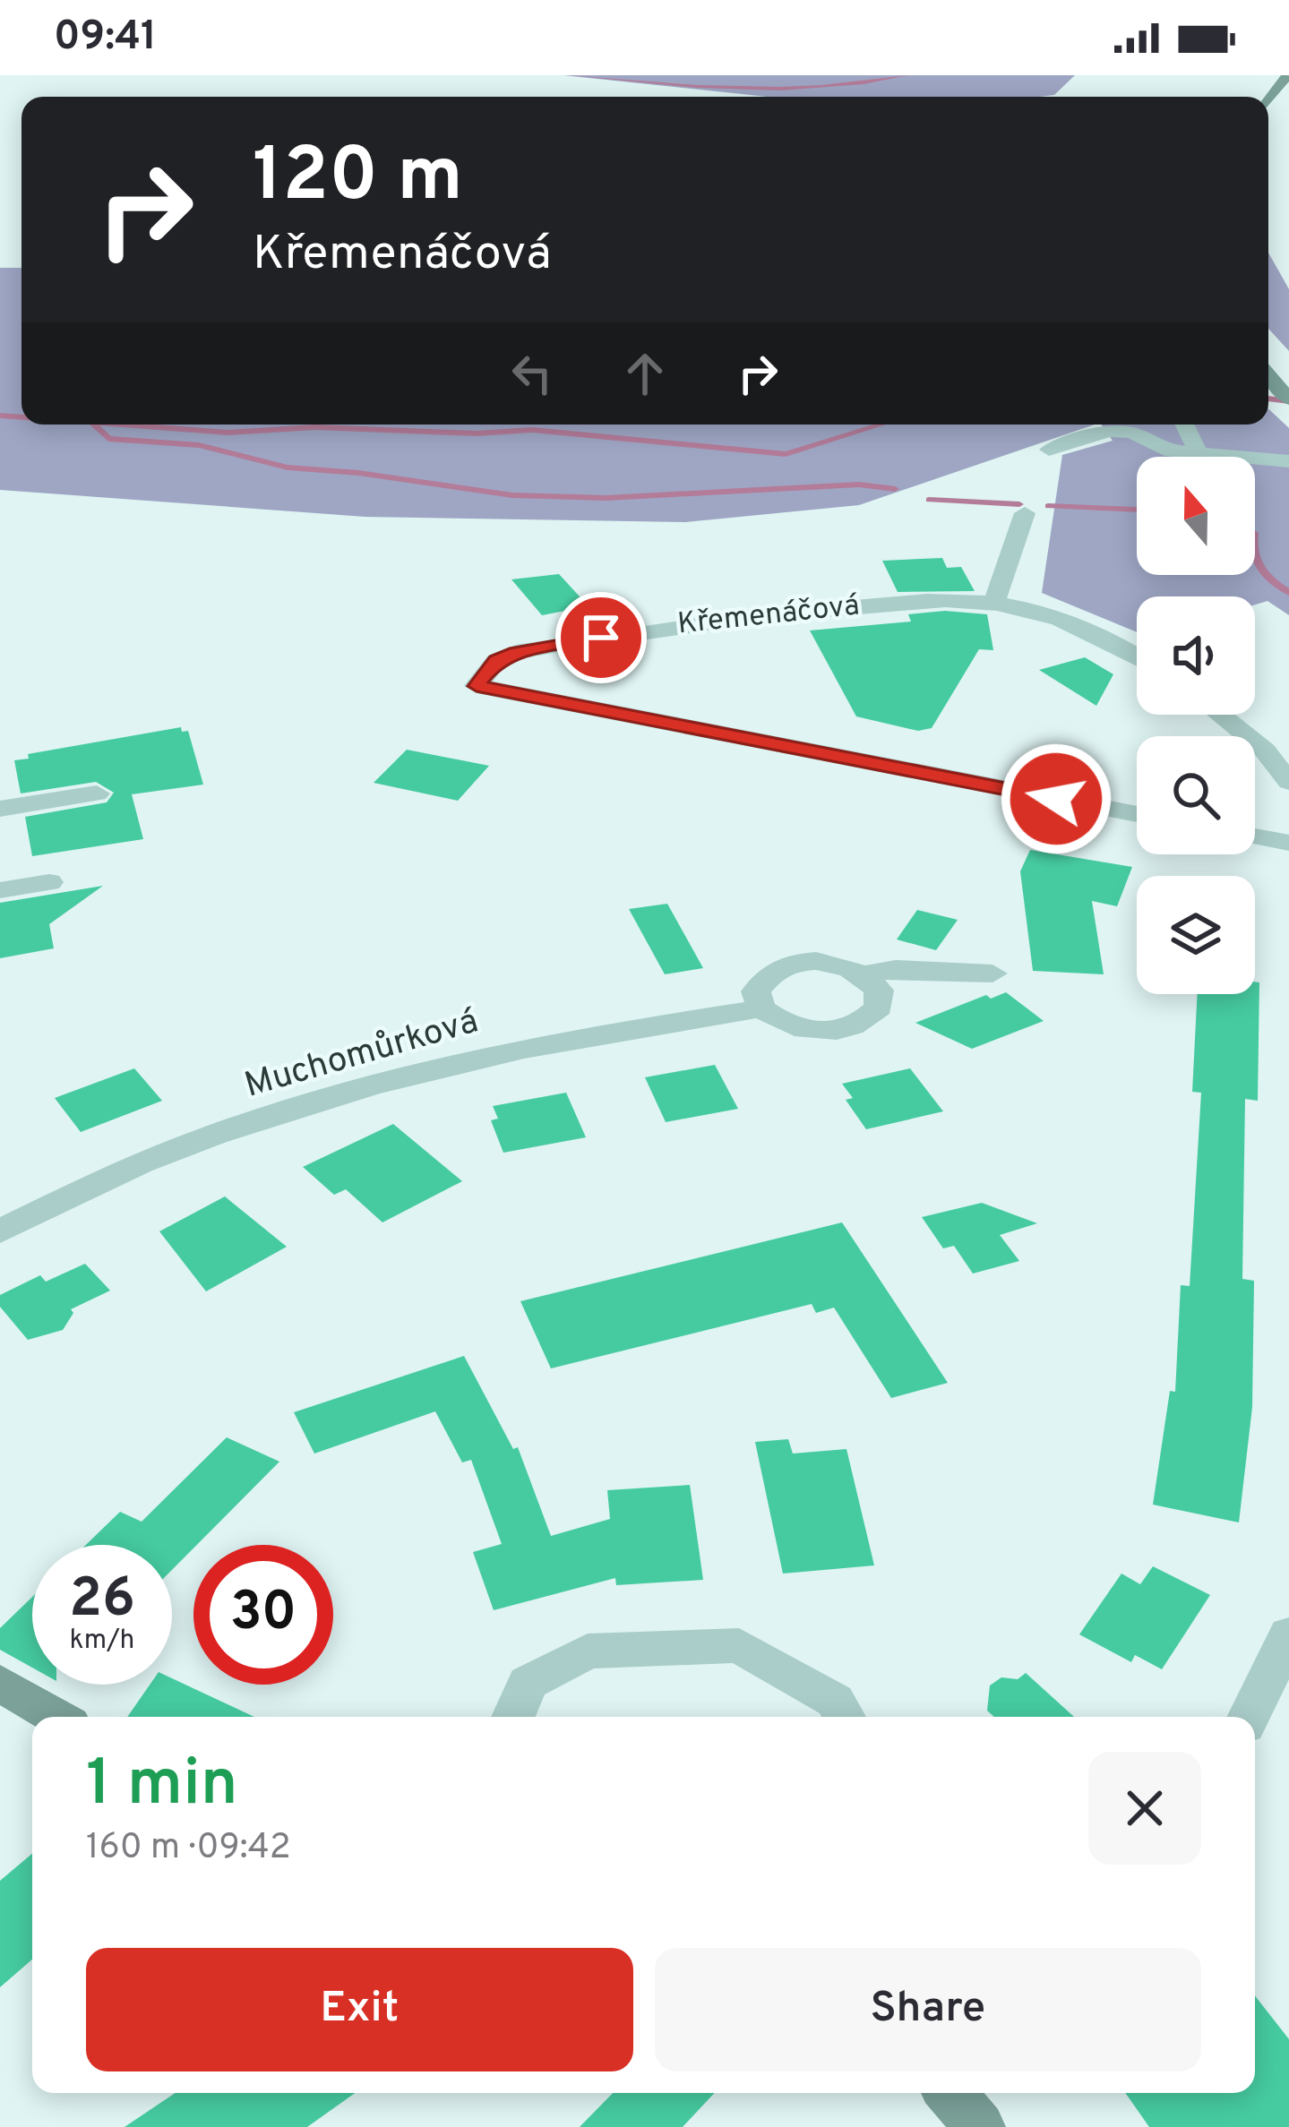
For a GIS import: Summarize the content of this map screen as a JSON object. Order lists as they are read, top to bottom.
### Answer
{
  "streets": {
    "street": ["Křemenáčová", "Muchomůrková"]
  },
  "north": "top",
  "page": {
    "status": "09:41",
    "turn": ["120 m", "Křemenáčová"],
    "speed": "26 km/h",
    "limit": "30",
    "heading": ["1 min", "160 m · 09:42"],
    "buttons": ["Exit", "Share"]
  }
}
